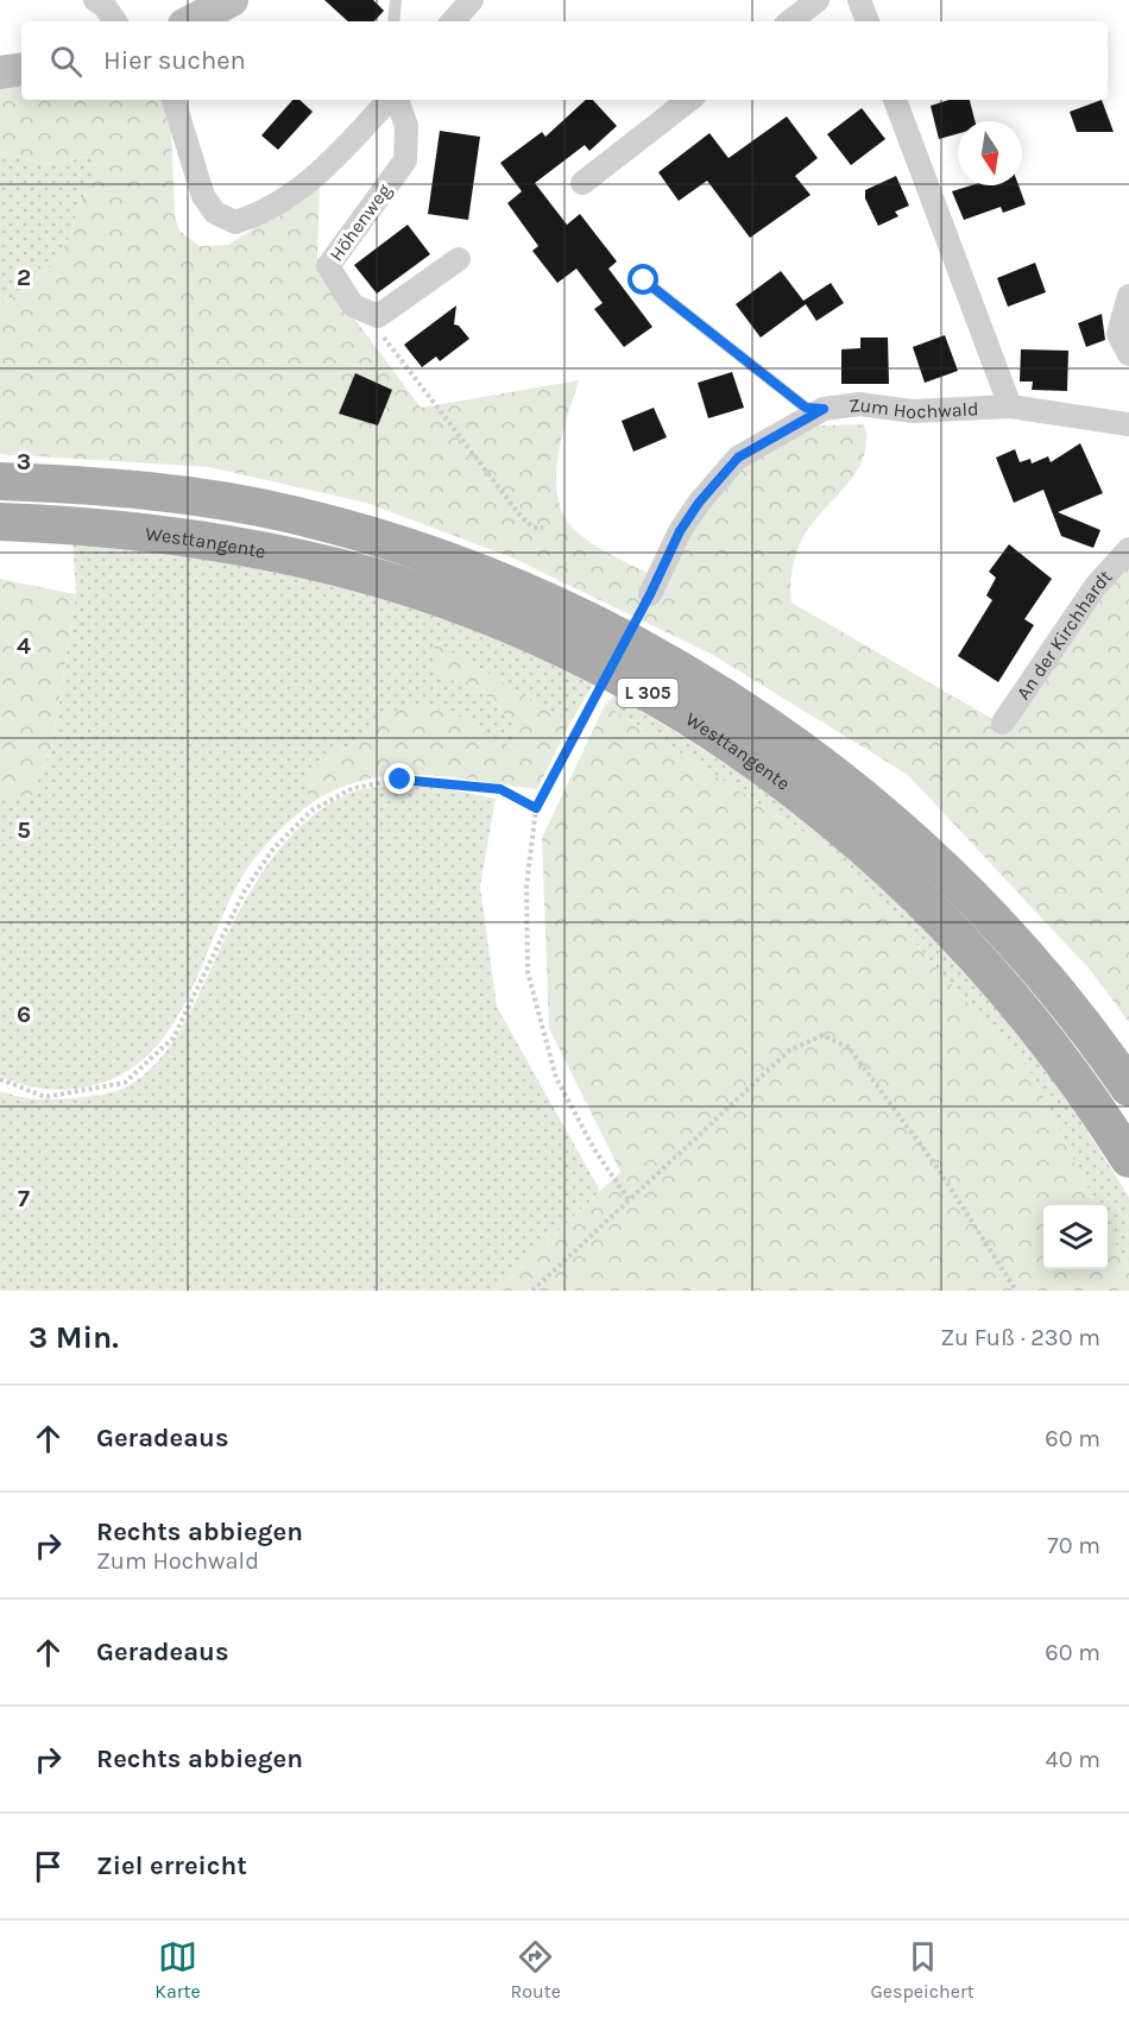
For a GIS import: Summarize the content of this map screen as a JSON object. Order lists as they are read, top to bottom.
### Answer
{
  "streets": {
    "main road": ["Westtangente", "L 305"],
    "street": ["Höhenweg", "Zum Hochwald", "An der Kirchhardt"]
  },
  "north": "bottom",
  "page": {
    "search": "Hier suchen",
    "heading": ["3 Min.", "Zu Fuß · 230 m"],
    "list": [
      ["Geradeaus", "60 m"],
      ["Rechts abbiegen", "Zum Hochwald", "70 m"],
      ["Geradeaus", "60 m"],
      ["Rechts abbiegen", "40 m"],
      "Ziel erreicht"
    ],
    "nav": ["Karte", "Route", "Gespeichert"]
  },
  "grid": {
    "rows": [
      "2",
      "3",
      "4",
      "5",
      "6",
      "7"
    ]
  }
}
